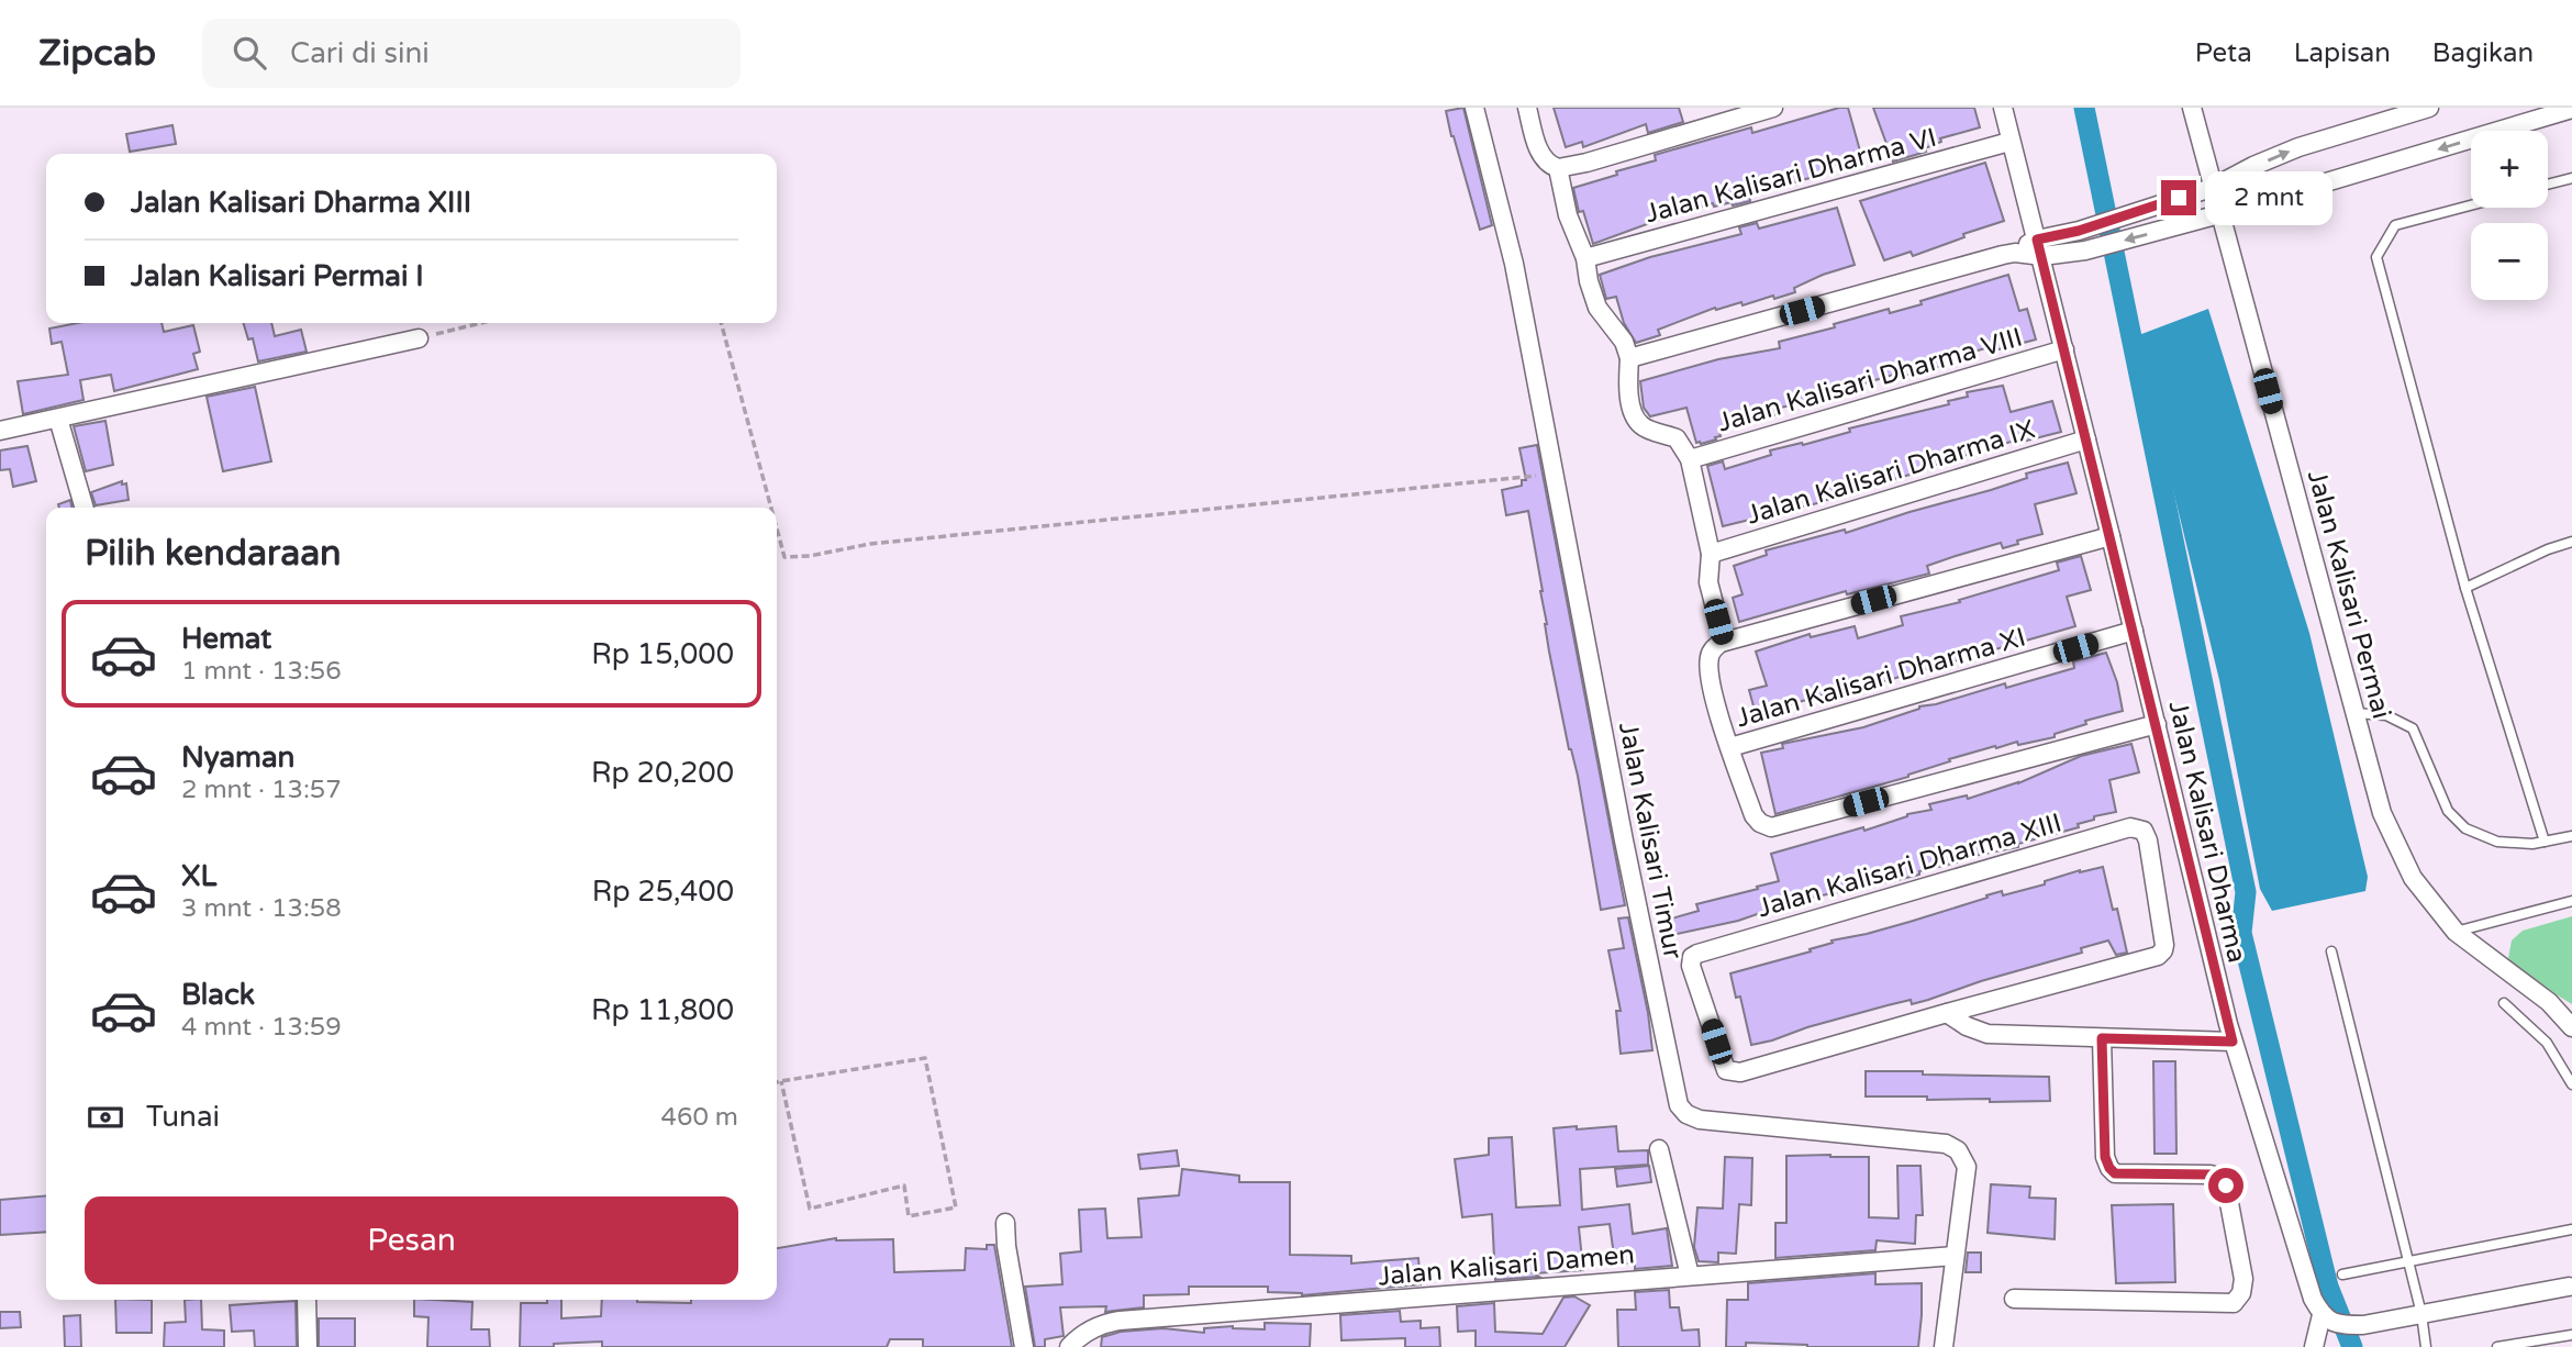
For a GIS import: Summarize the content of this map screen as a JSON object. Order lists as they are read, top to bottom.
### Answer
{
  "streets": {
    "street": [
      "Jalan Kalisari Dharma VI",
      "Jalan Kalisari Dharma VIII",
      "Jalan Kalisari Dharma IX",
      "Jalan Kalisari Permai",
      "Jalan Kalisari Dharma XI",
      "Jalan Kalisari Dharma",
      "Jalan Kalisari Timur",
      "Jalan Kalisari Dharma XIII",
      "Jalan Kalisari Damen"
    ]
  },
  "crossings": [
    ["Jalan Kalisari Dharma VI", "Jalan Kalisari Dharma"],
    ["Jalan Kalisari Dharma VIII", "Jalan Kalisari Dharma"],
    ["Jalan Kalisari Dharma IX", "Jalan Kalisari Dharma"],
    ["Jalan Kalisari Dharma XI", "Jalan Kalisari Dharma"],
    ["Jalan Kalisari Timur", "Jalan Kalisari Damen"]
  ],
  "page": {
    "header": "Zipcab",
    "search": "Cari di sini",
    "nav": ["Peta", "Lapisan", "Bagikan"],
    "map_buttons": ["+", "−"],
    "banner": ["Jalan Kalisari Dharma XIII", "Jalan Kalisari Permai I"],
    "bubble": "2 mnt",
    "heading": "Pilih kendaraan",
    "list": [
      {
        "name": "Hemat",
        "note": "1 mnt · 13:56",
        "value": "Rp 15,000"
      },
      {
        "name": "Nyaman",
        "note": "2 mnt · 13:57",
        "value": "Rp 20,200"
      },
      {
        "name": "XL",
        "note": "3 mnt · 13:58",
        "value": "Rp 25,400"
      },
      {
        "name": "Black",
        "note": "4 mnt · 13:59",
        "value": "Rp 11,800"
      }
    ],
    "pay": ["Tunai", "460 m"],
    "buttons": "Pesan"
  }
}
